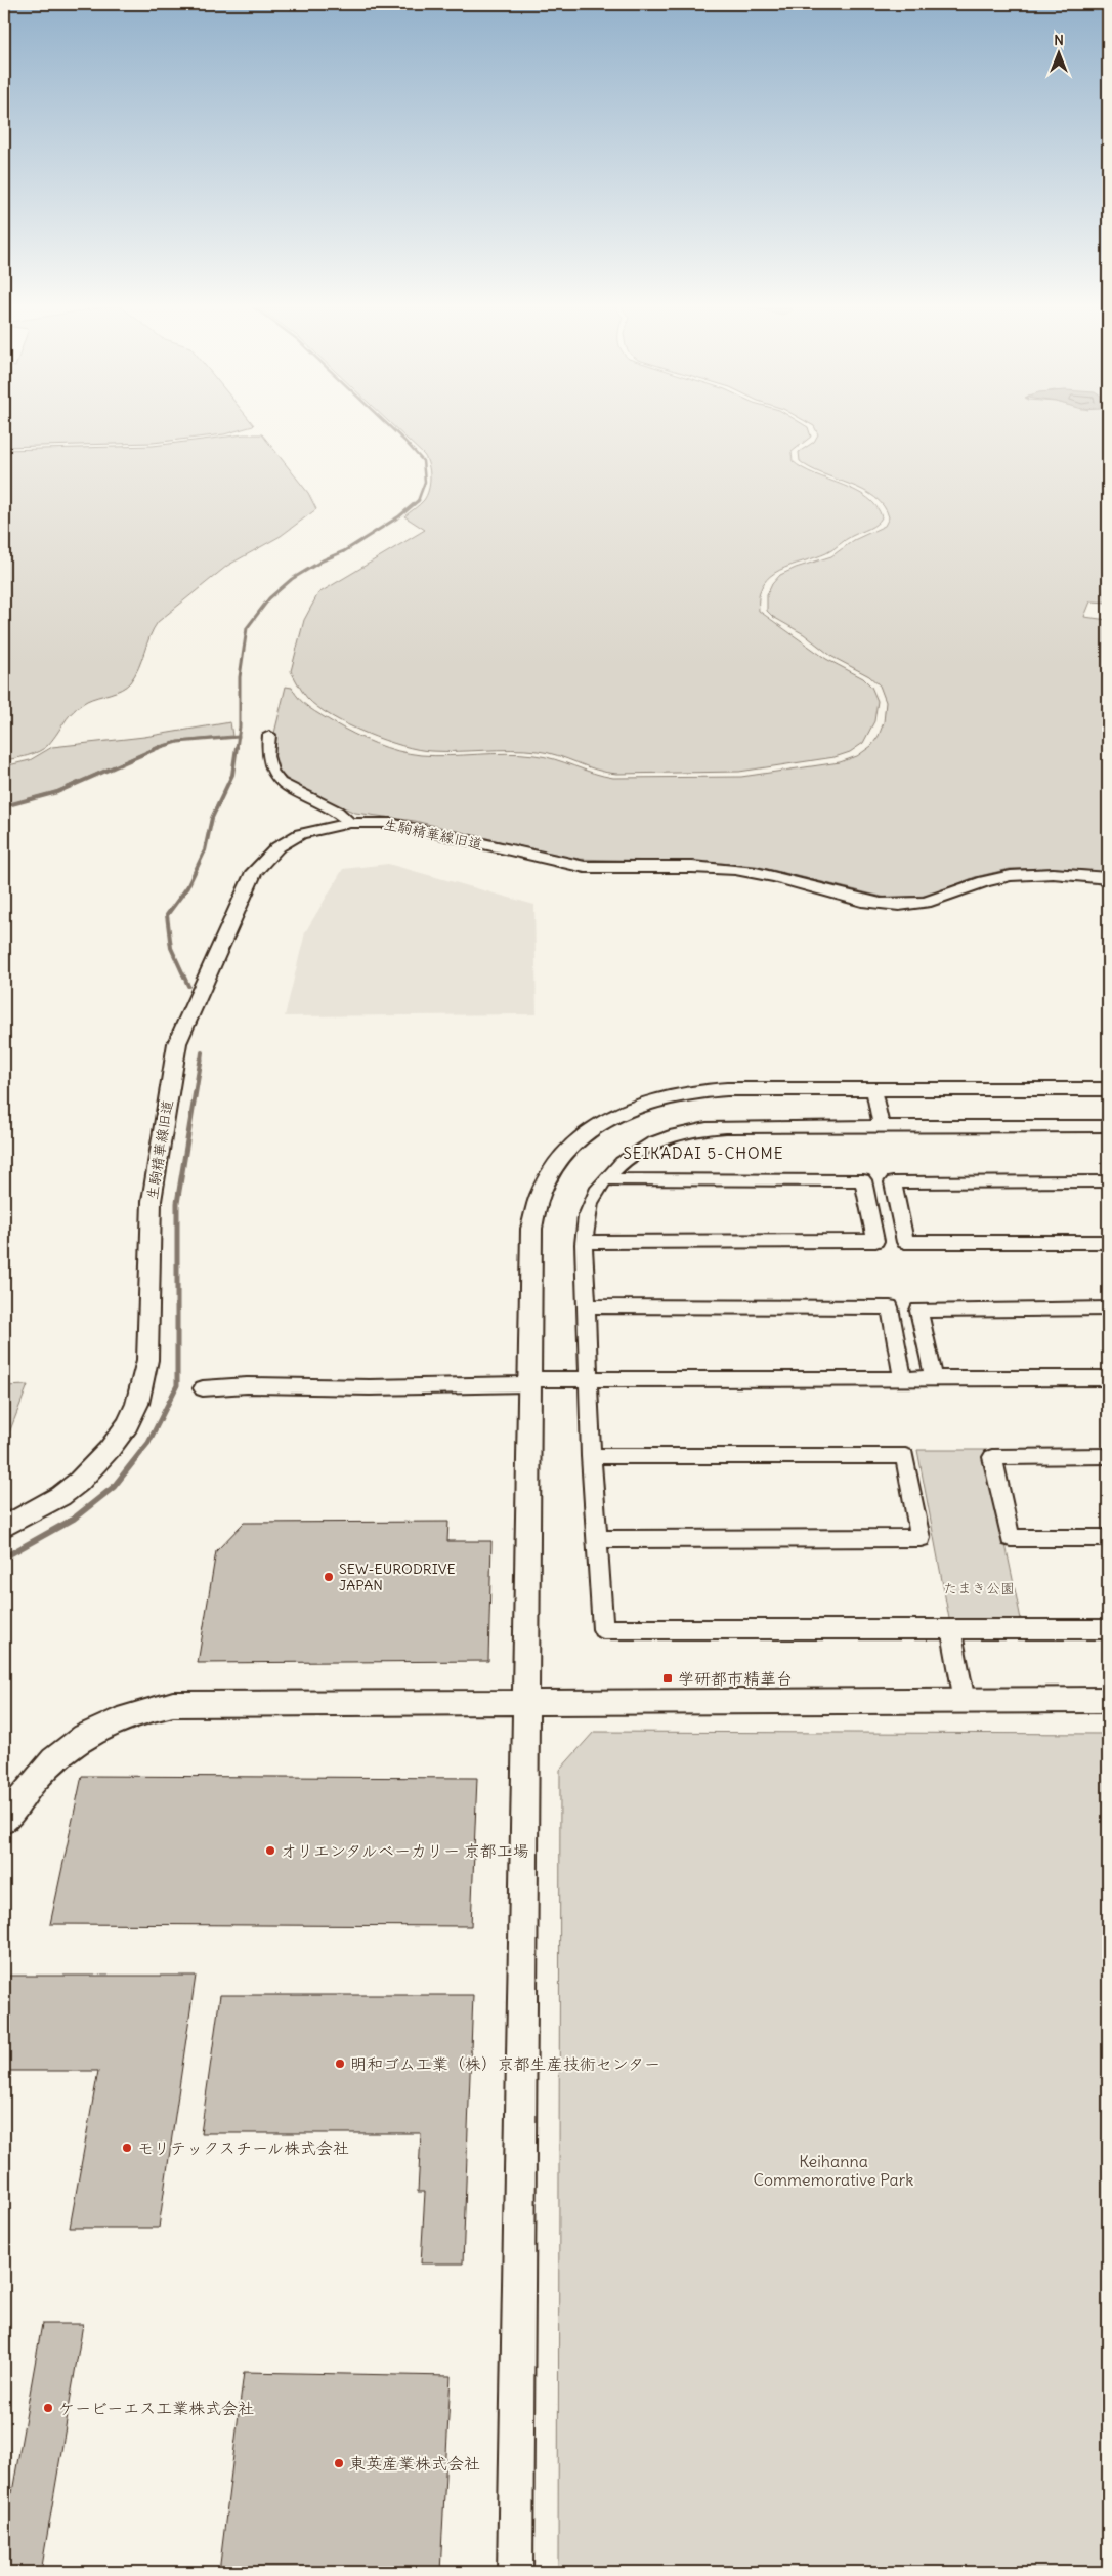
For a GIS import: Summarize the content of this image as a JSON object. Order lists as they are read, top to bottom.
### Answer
{
  "streets": {
    "street": ["生駒精華線旧道"]
  },
  "districts": ["SEIKADAI 5-CHOME"],
  "parks": ["たまき公園", "Keihanna Commemorative Park"],
  "places": {
    "other": [
      "SEW-EURODRIVE JAPAN",
      "オリエンタルベーカリー 京都工場",
      "明和ゴム工業（株）京都生産技術センター",
      "モリテックスチール株式会社",
      "ケービーエス工業株式会社",
      "東英産業株式会社"
    ],
    "transit": ["学研都市精華台"]
  },
  "north": "top"
}
